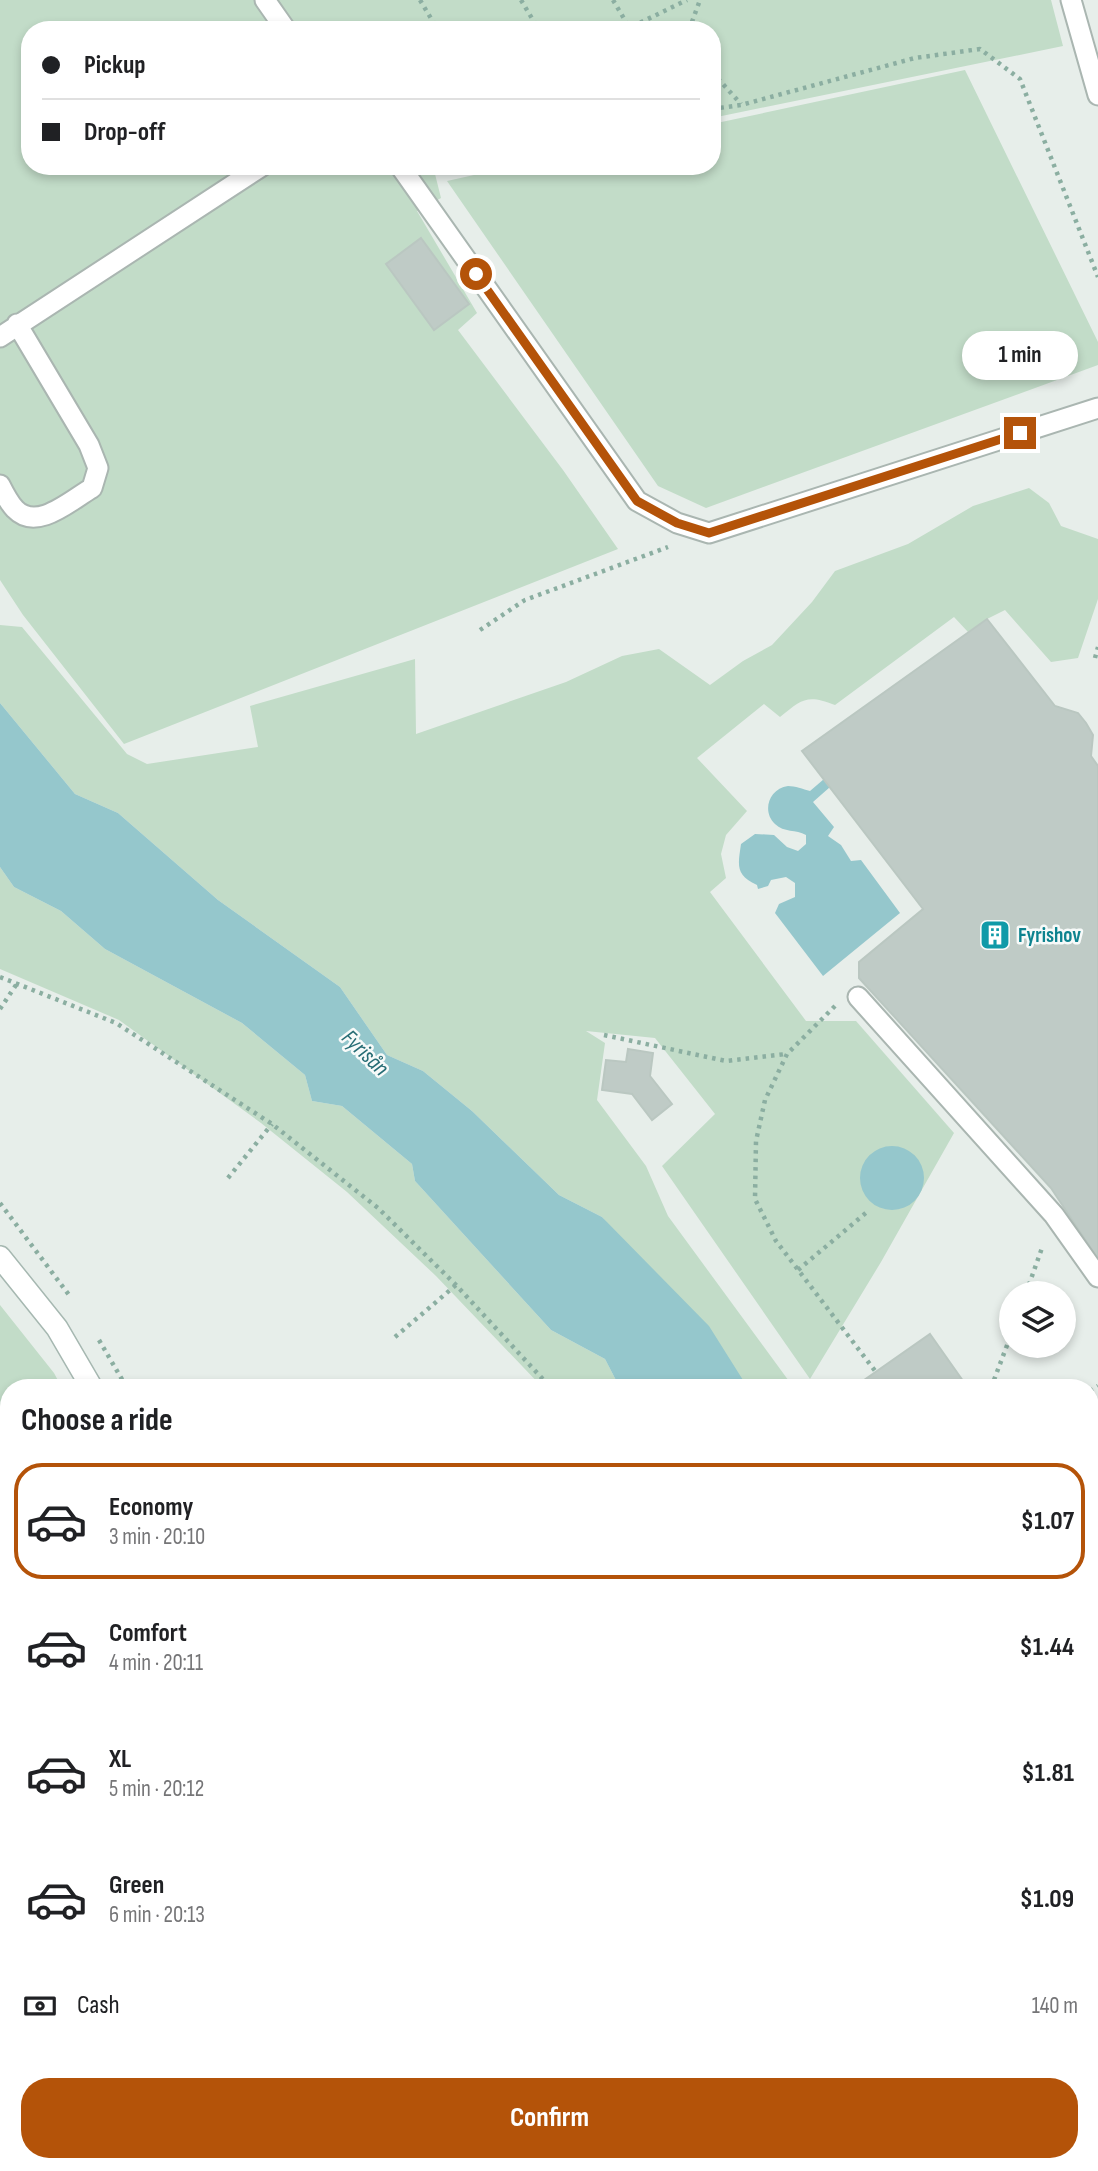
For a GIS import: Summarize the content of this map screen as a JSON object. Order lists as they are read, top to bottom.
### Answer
{
  "water": ["Fyrisån"],
  "places": {
    "building": ["Fyrishov"]
  },
  "page": {
    "banner": ["Pickup", "Drop-off"],
    "bubble": "1 min",
    "heading": "Choose a ride",
    "list": [
      {
        "name": "Economy",
        "note": "3 min · 20:10",
        "value": "$1.07"
      },
      {
        "name": "Comfort",
        "note": "4 min · 20:11",
        "value": "$1.44"
      },
      {
        "name": "XL",
        "note": "5 min · 20:12",
        "value": "$1.81"
      },
      {
        "name": "Green",
        "note": "6 min · 20:13",
        "value": "$1.09"
      }
    ],
    "pay": ["Cash", "140 m"],
    "buttons": "Confirm"
  }
}
